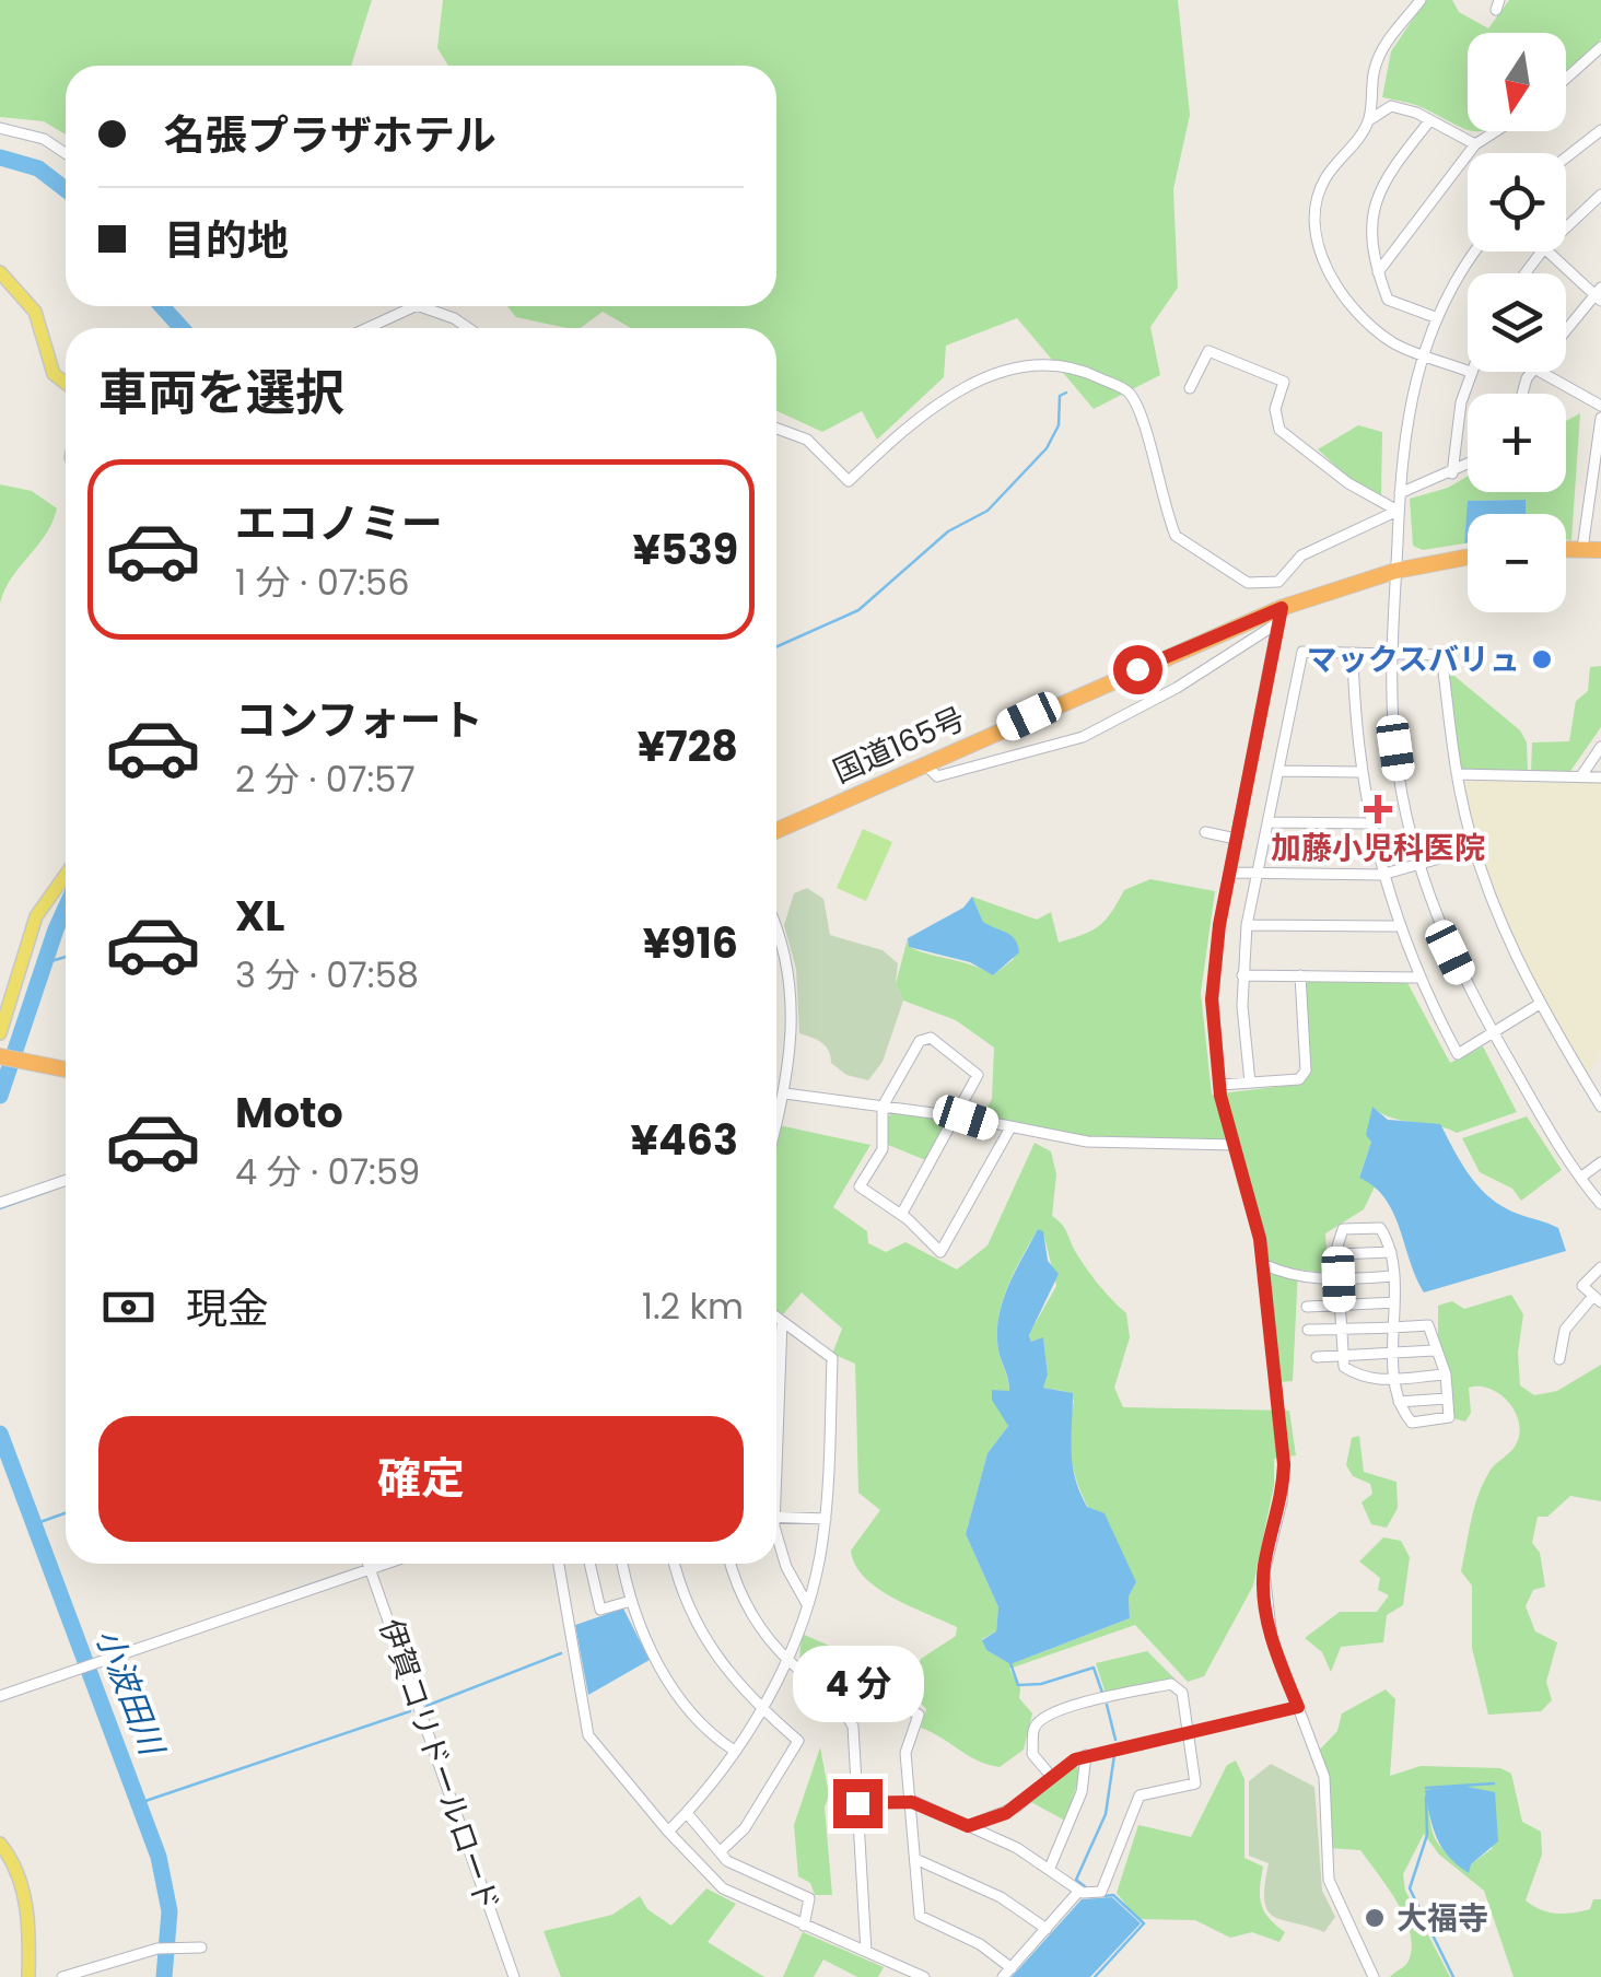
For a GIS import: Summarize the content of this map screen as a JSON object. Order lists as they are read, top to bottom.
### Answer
{
  "streets": {
    "highway": ["国道165号"],
    "street": ["伊賀コリドールロード"]
  },
  "water": ["小波田川"],
  "places": {
    "other": ["マックスバリュ", "大福寺"],
    "health": ["加藤小児科医院"]
  },
  "north": "bottom",
  "page": {
    "map_buttons": ["+", "−"],
    "banner": ["名張プラザホテル", "目的地"],
    "heading": "車両を選択",
    "list": [
      {
        "name": "エコノミー",
        "note": "1 分 · 07:56",
        "value": "¥539"
      },
      {
        "name": "コンフォート",
        "note": "2 分 · 07:57",
        "value": "¥728"
      },
      {
        "name": "XL",
        "note": "3 分 · 07:58",
        "value": "¥916"
      },
      {
        "name": "Moto",
        "note": "4 分 · 07:59",
        "value": "¥463"
      }
    ],
    "pay": ["現金", "1.2 km"],
    "buttons": "確定",
    "bubble": "4 分"
  }
}
